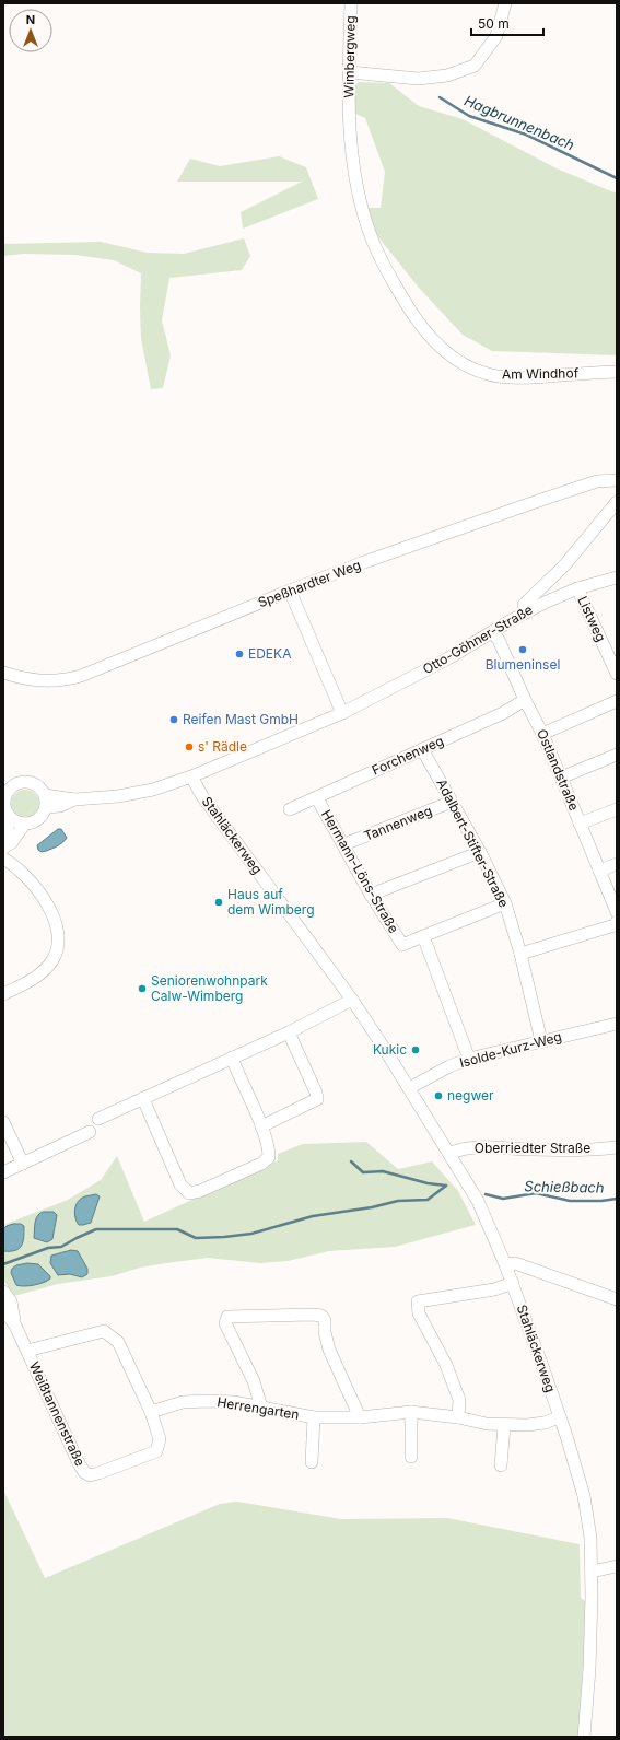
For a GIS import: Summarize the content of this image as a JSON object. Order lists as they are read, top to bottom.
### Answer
{
  "streets": {
    "street": [
      "Wimbergweg",
      "Am Windhof",
      "Speßhardter Weg",
      "Listweg",
      "Otto-Göhner-Straße",
      "Forchenweg",
      "Ostlandstraße",
      "Tannenweg",
      "Stahläckerweg",
      "Adalbert-Stifter-Straße",
      "Hermann-Löns-Straße",
      "Isolde-Kurz-Weg",
      "Oberriedter Straße",
      "Herrengarten",
      "Weißtannenstraße"
    ]
  },
  "crossings": [
    ["Wimbergweg", "Am Windhof"],
    ["Listweg", "Otto-Göhner-Straße"],
    ["Otto-Göhner-Straße", "Ostlandstraße"],
    ["Otto-Göhner-Straße", "Stahläckerweg"],
    ["Forchenweg", "Ostlandstraße"],
    ["Forchenweg", "Adalbert-Stifter-Straße"],
    ["Forchenweg", "Hermann-Löns-Straße"],
    ["Tannenweg", "Adalbert-Stifter-Straße"],
    ["Tannenweg", "Hermann-Löns-Straße"],
    ["Stahläckerweg", "Isolde-Kurz-Weg"],
    ["Stahläckerweg", "Oberriedter Straße"],
    ["Stahläckerweg", "Herrengarten"],
    ["Adalbert-Stifter-Straße", "Hermann-Löns-Straße"],
    ["Adalbert-Stifter-Straße", "Isolde-Kurz-Weg"],
    ["Herrengarten", "Weißtannenstraße"]
  ],
  "water": ["Hagbrunnenbach", "Schießbach"],
  "places": [
    "Blumeninsel",
    "EDEKA",
    "Reifen Mast GmbH",
    "s' Rädle",
    "Haus auf dem Wimberg",
    "Seniorenwohnpark Calw-Wimberg",
    "Kukic",
    "negwer"
  ],
  "scale_bar": "50 m",
  "north": "top"
}
